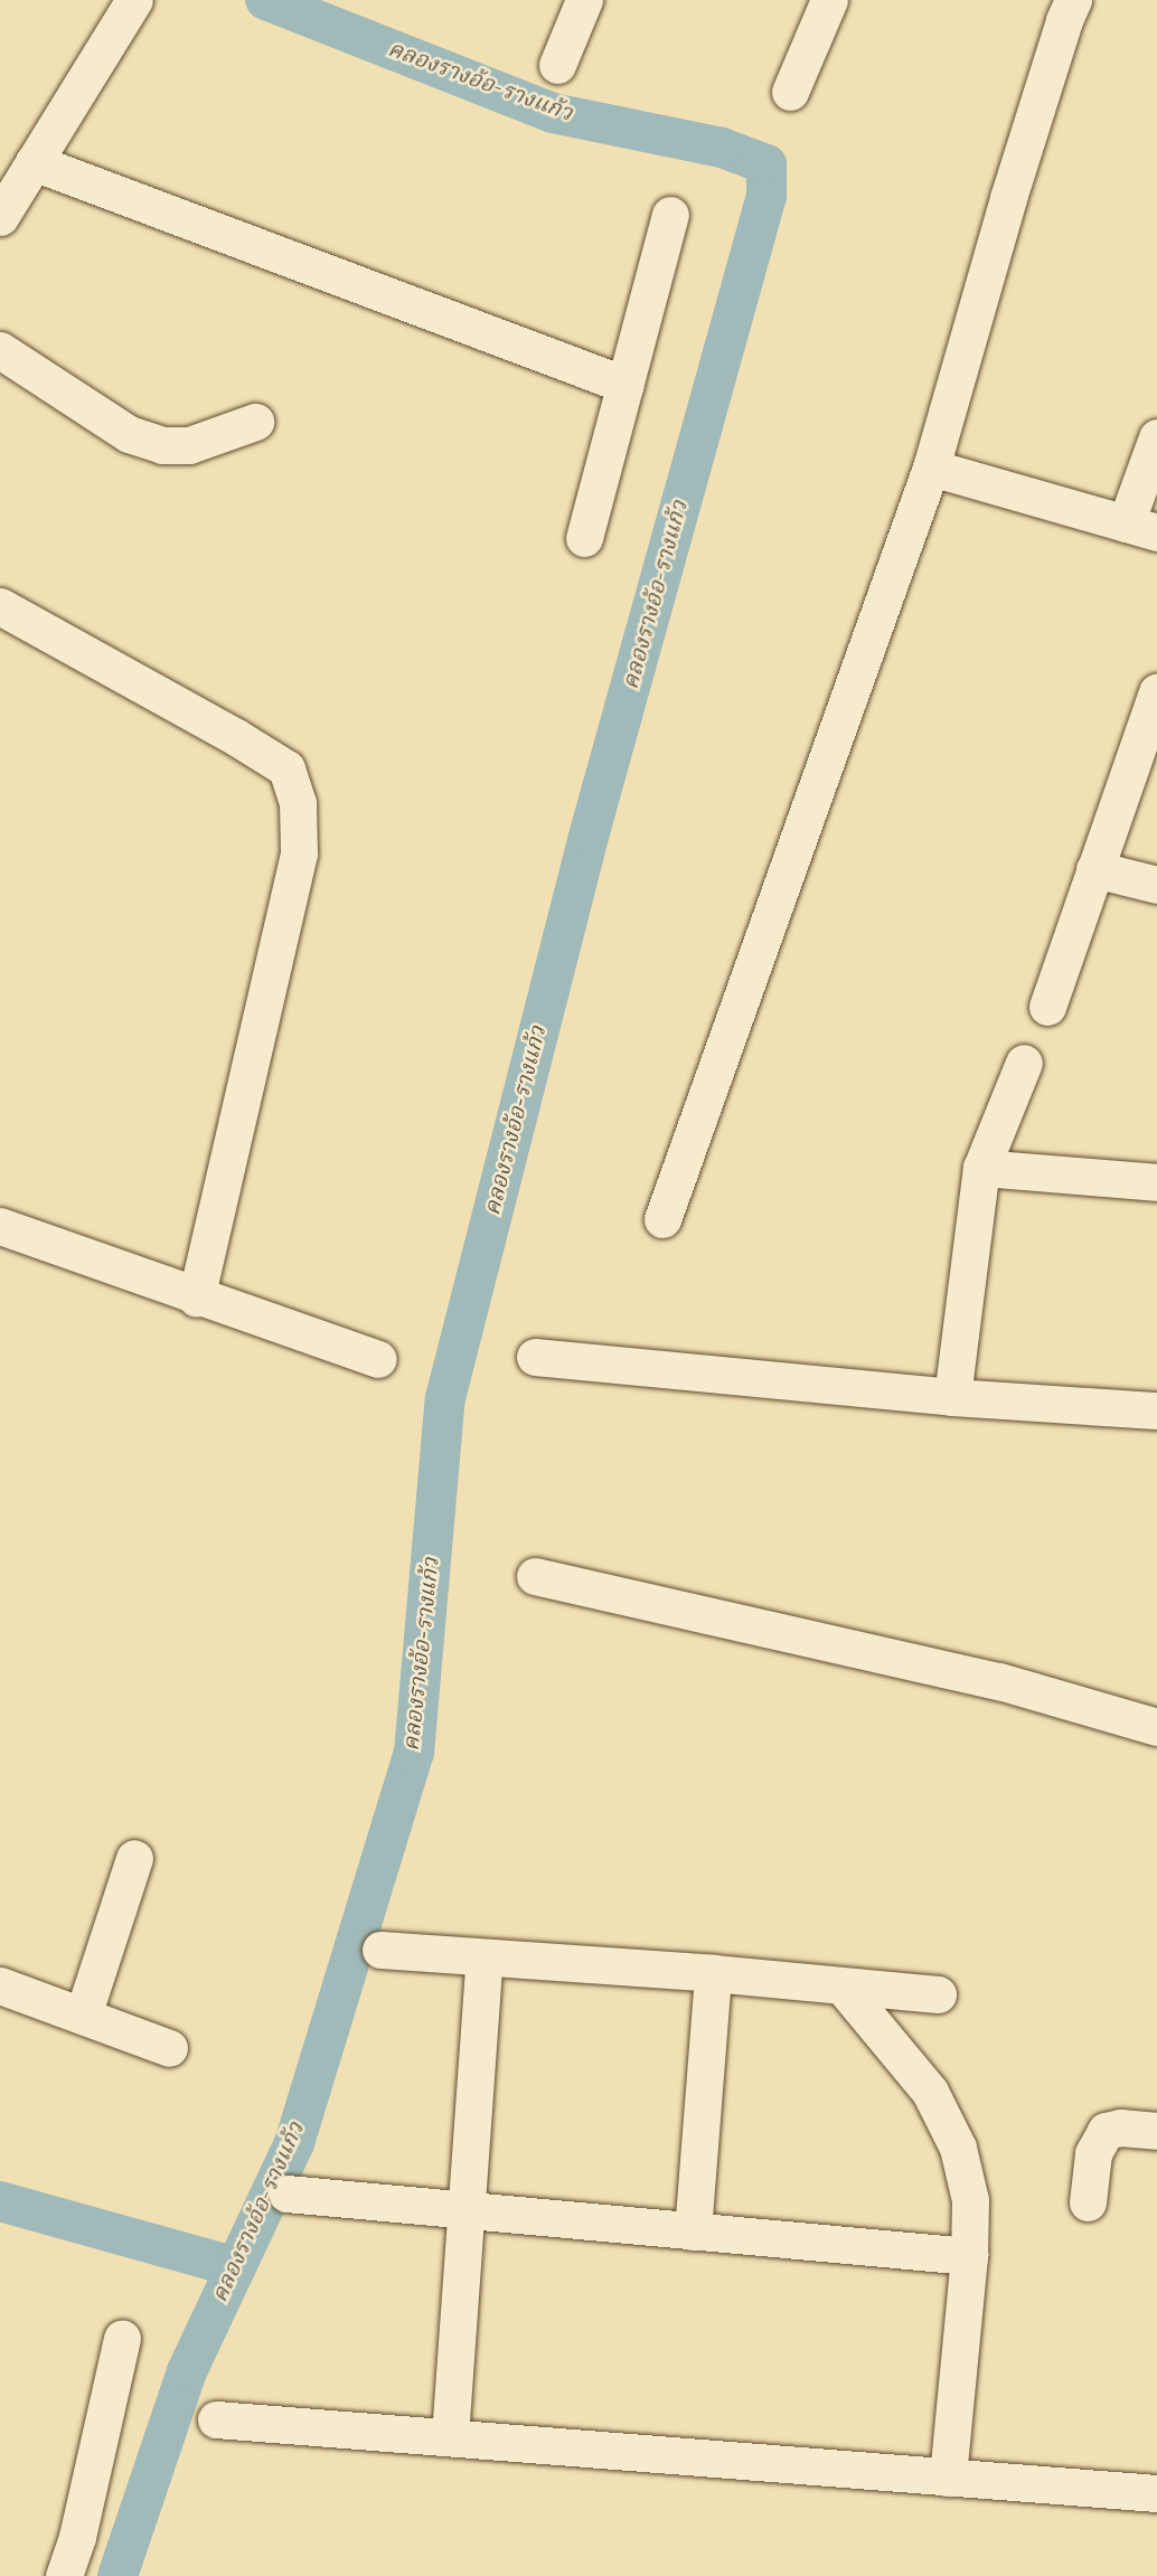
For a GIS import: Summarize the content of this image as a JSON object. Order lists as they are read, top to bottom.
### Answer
{
  "water": ["คลองรางอ้อ-รางแก้ว"]
}
